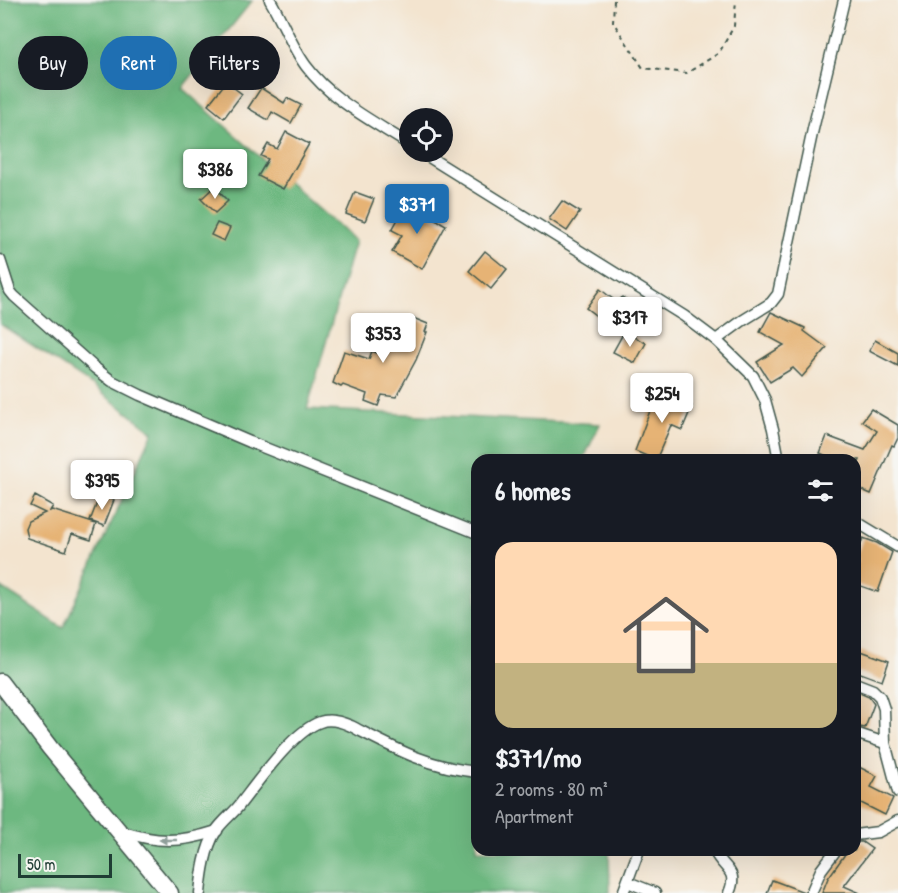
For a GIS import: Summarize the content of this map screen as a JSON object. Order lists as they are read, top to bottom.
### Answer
{
  "scale_bar": "50 m",
  "page": {
    "chip": ["Buy", "Rent", "Filters"],
    "price": [
      "$386",
      "$371",
      "$317",
      "$353",
      "$254",
      "$395"
    ],
    "heading": "6 homes",
    "list": [
      {
        "name": "$371/mo",
        "note": "2 rooms · 80 m² · Apartment"
      }
    ],
    "scale": "50 m"
  }
}
